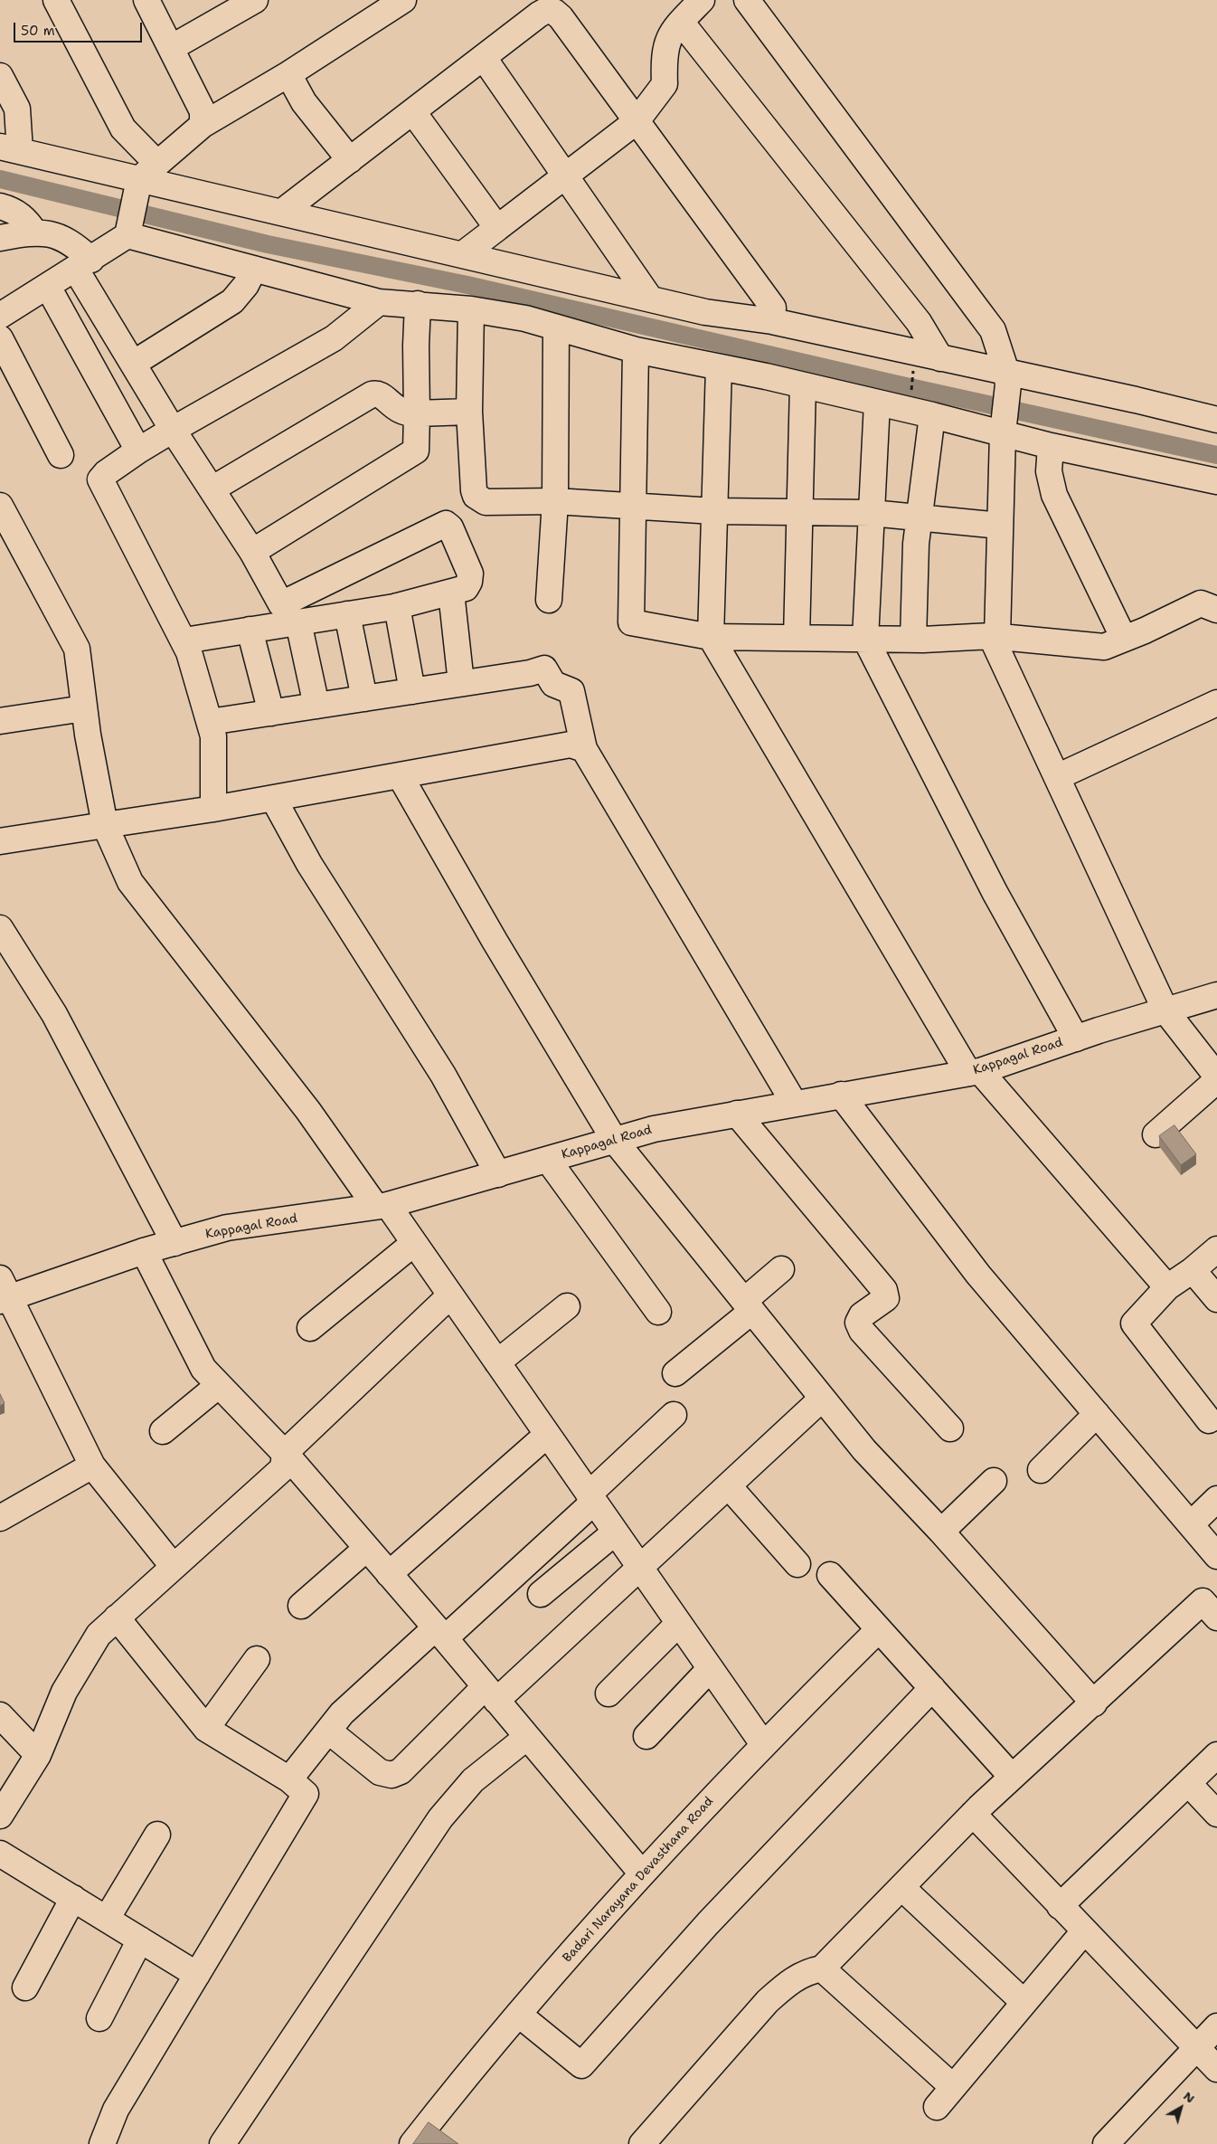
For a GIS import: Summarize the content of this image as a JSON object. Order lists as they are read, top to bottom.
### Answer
{
  "streets": {
    "street": ["Kappagal Road", "Badari Narayana Devasthana Road"]
  },
  "scale_bar": "50 m",
  "north": "top right"
}
